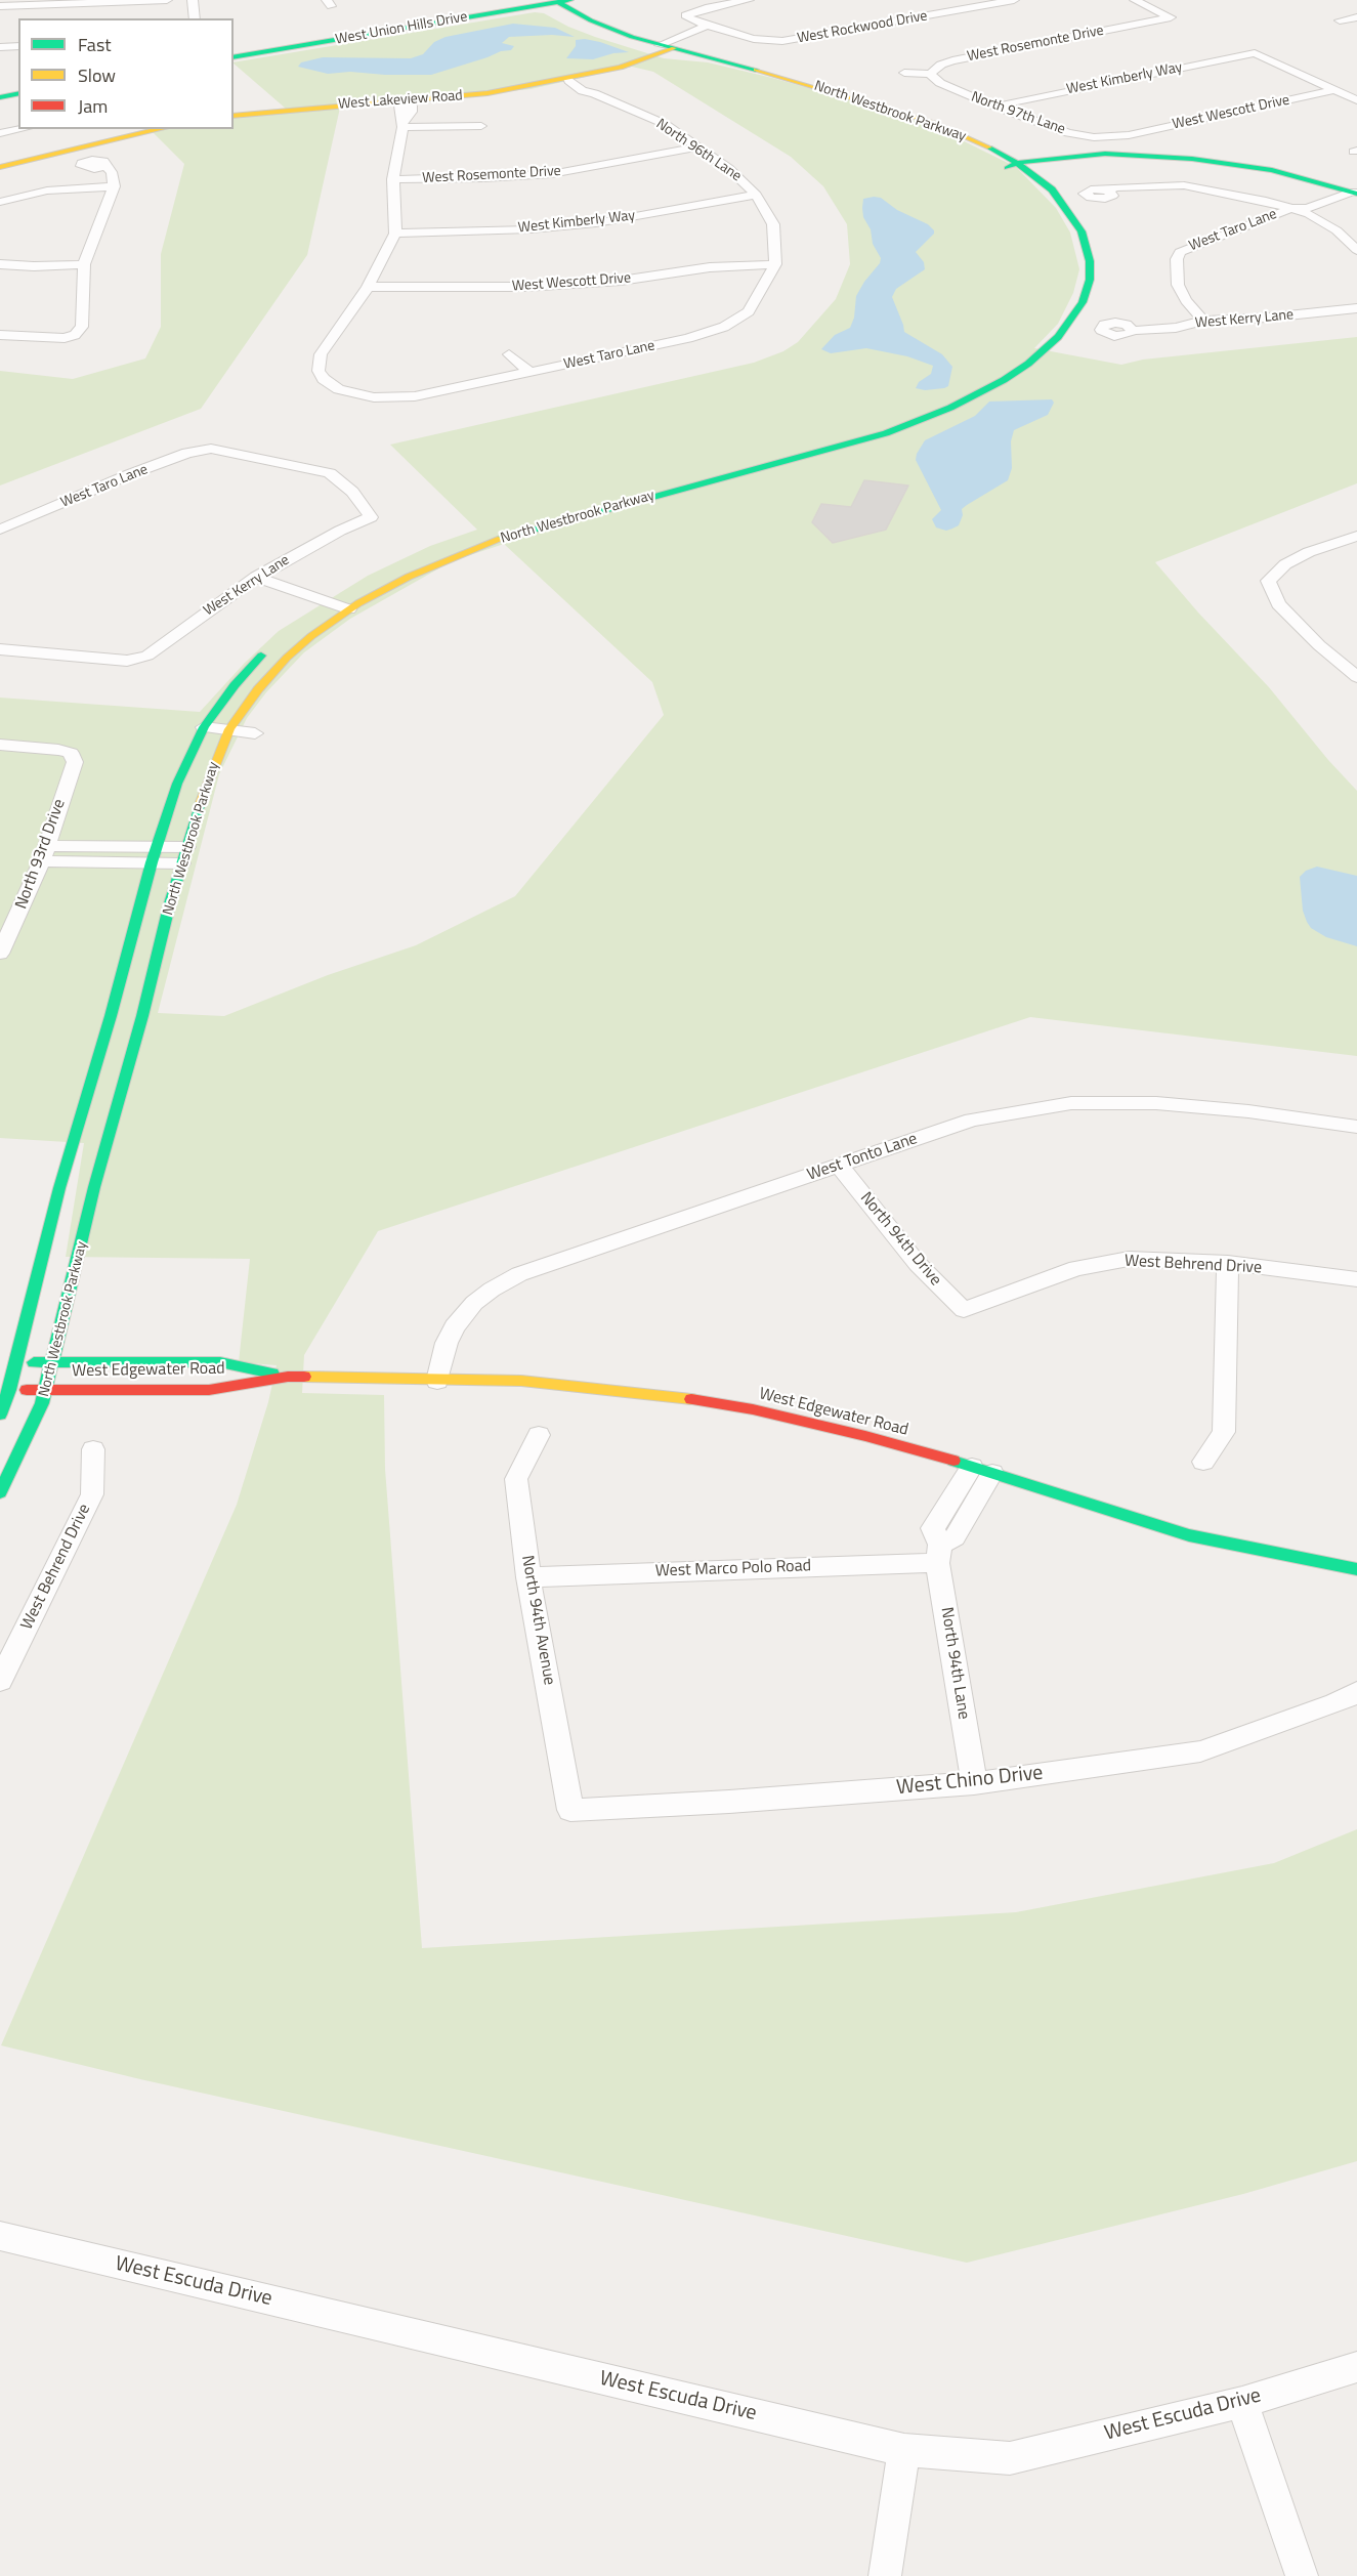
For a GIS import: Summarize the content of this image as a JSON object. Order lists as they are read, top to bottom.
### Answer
{
  "streets": {
    "street": [
      "West Rockwood Drive",
      "West Union Hills Drive",
      "West Rosemonte Drive",
      "West Kimberly Way",
      "West Lakeview Road",
      "North Westbrook Parkway",
      "West Wescott Drive",
      "North 97th Lane",
      "North 96th Lane",
      "West Taro Lane",
      "West Kerry Lane",
      "North 93rd Drive",
      "West Tonto Lane",
      "North 94th Drive",
      "West Behrend Drive",
      "West Edgewater Road",
      "West Marco Polo Road",
      "North 94th Avenue",
      "North 94th Lane",
      "West Chino Drive",
      "West Escuda Drive"
    ]
  },
  "crossings": [
    ["West Rockwood Drive", "West Lakeview Road"],
    ["West Union Hills Drive", "North Westbrook Parkway"],
    ["West Rosemonte Drive", "North 97th Lane"],
    ["West Rosemonte Drive", "North 96th Lane"],
    ["West Kimberly Way", "West Wescott Drive"],
    ["West Kimberly Way", "North 97th Lane"],
    ["West Kimberly Way", "North 96th Lane"],
    ["West Lakeview Road", "North Westbrook Parkway"],
    ["West Lakeview Road", "North 96th Lane"],
    ["North Westbrook Parkway", "West Edgewater Road"],
    ["West Wescott Drive", "North 97th Lane"],
    ["West Wescott Drive", "North 96th Lane"],
    ["West Wescott Drive", "West Taro Lane"],
    ["North 96th Lane", "West Taro Lane"],
    ["West Taro Lane", "West Kerry Lane"],
    ["West Tonto Lane", "North 94th Drive"],
    ["West Tonto Lane", "West Edgewater Road"],
    ["North 94th Drive", "West Behrend Drive"],
    ["West Marco Polo Road", "North 94th Avenue"],
    ["West Marco Polo Road", "North 94th Lane"],
    ["North 94th Avenue", "West Chino Drive"],
    ["North 94th Lane", "West Chino Drive"]
  ],
  "legend": ["Fast", "Slow", "Jam"]
}
